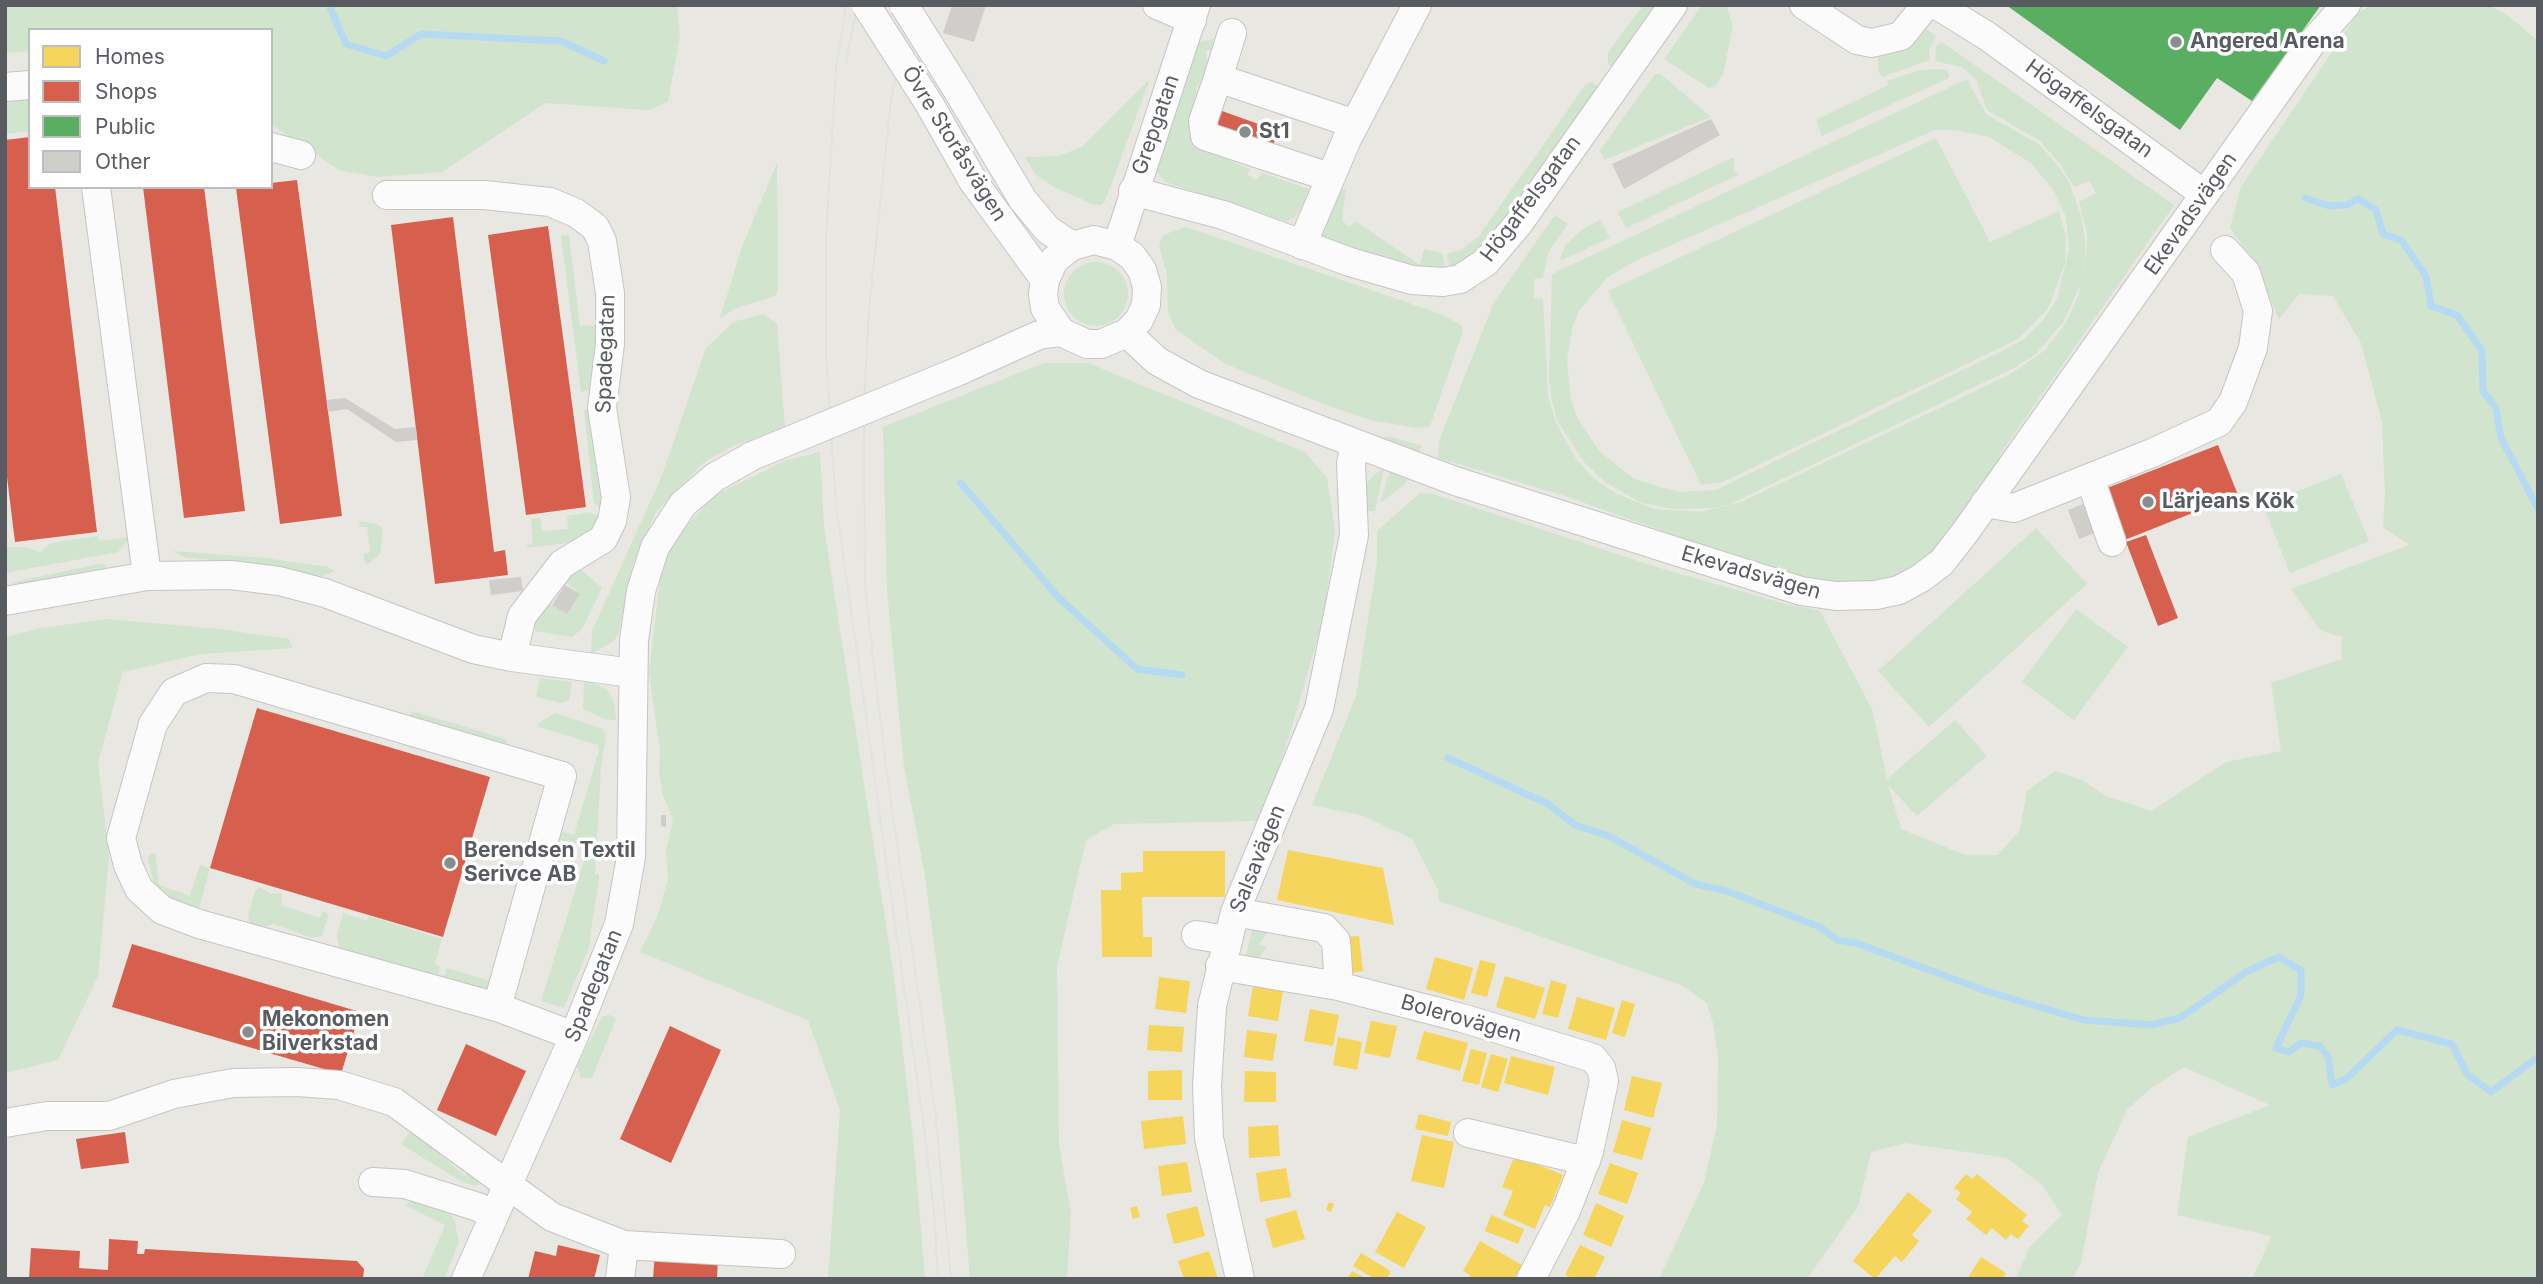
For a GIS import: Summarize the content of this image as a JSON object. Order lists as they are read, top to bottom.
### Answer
{
  "streets": {
    "street": [
      "Högaffelsgatan",
      "Grepgatan",
      "Övre Storåsvägen",
      "Ekevadsvägen",
      "Spadegatan",
      "Salsavägen",
      "Bolerovägen"
    ]
  },
  "crossings": [
    ["Högaffelsgatan", "Grepgatan"],
    ["Högaffelsgatan", "Ekevadsvägen"],
    ["Grepgatan", "Övre Storåsvägen"],
    ["Grepgatan", "Ekevadsvägen"],
    ["Grepgatan", "Spadegatan"],
    ["Övre Storåsvägen", "Ekevadsvägen"],
    ["Övre Storåsvägen", "Spadegatan"],
    ["Ekevadsvägen", "Spadegatan"],
    ["Ekevadsvägen", "Salsavägen"],
    ["Salsavägen", "Bolerovägen"]
  ],
  "places": [
    "Angered Arena",
    "St1",
    "Lärjeans Kök",
    "Berendsen Textil Serivce AB",
    "Mekonomen Bilverkstad"
  ],
  "legend": [
    "Homes",
    "Shops",
    "Public",
    "Other"
  ]
}
